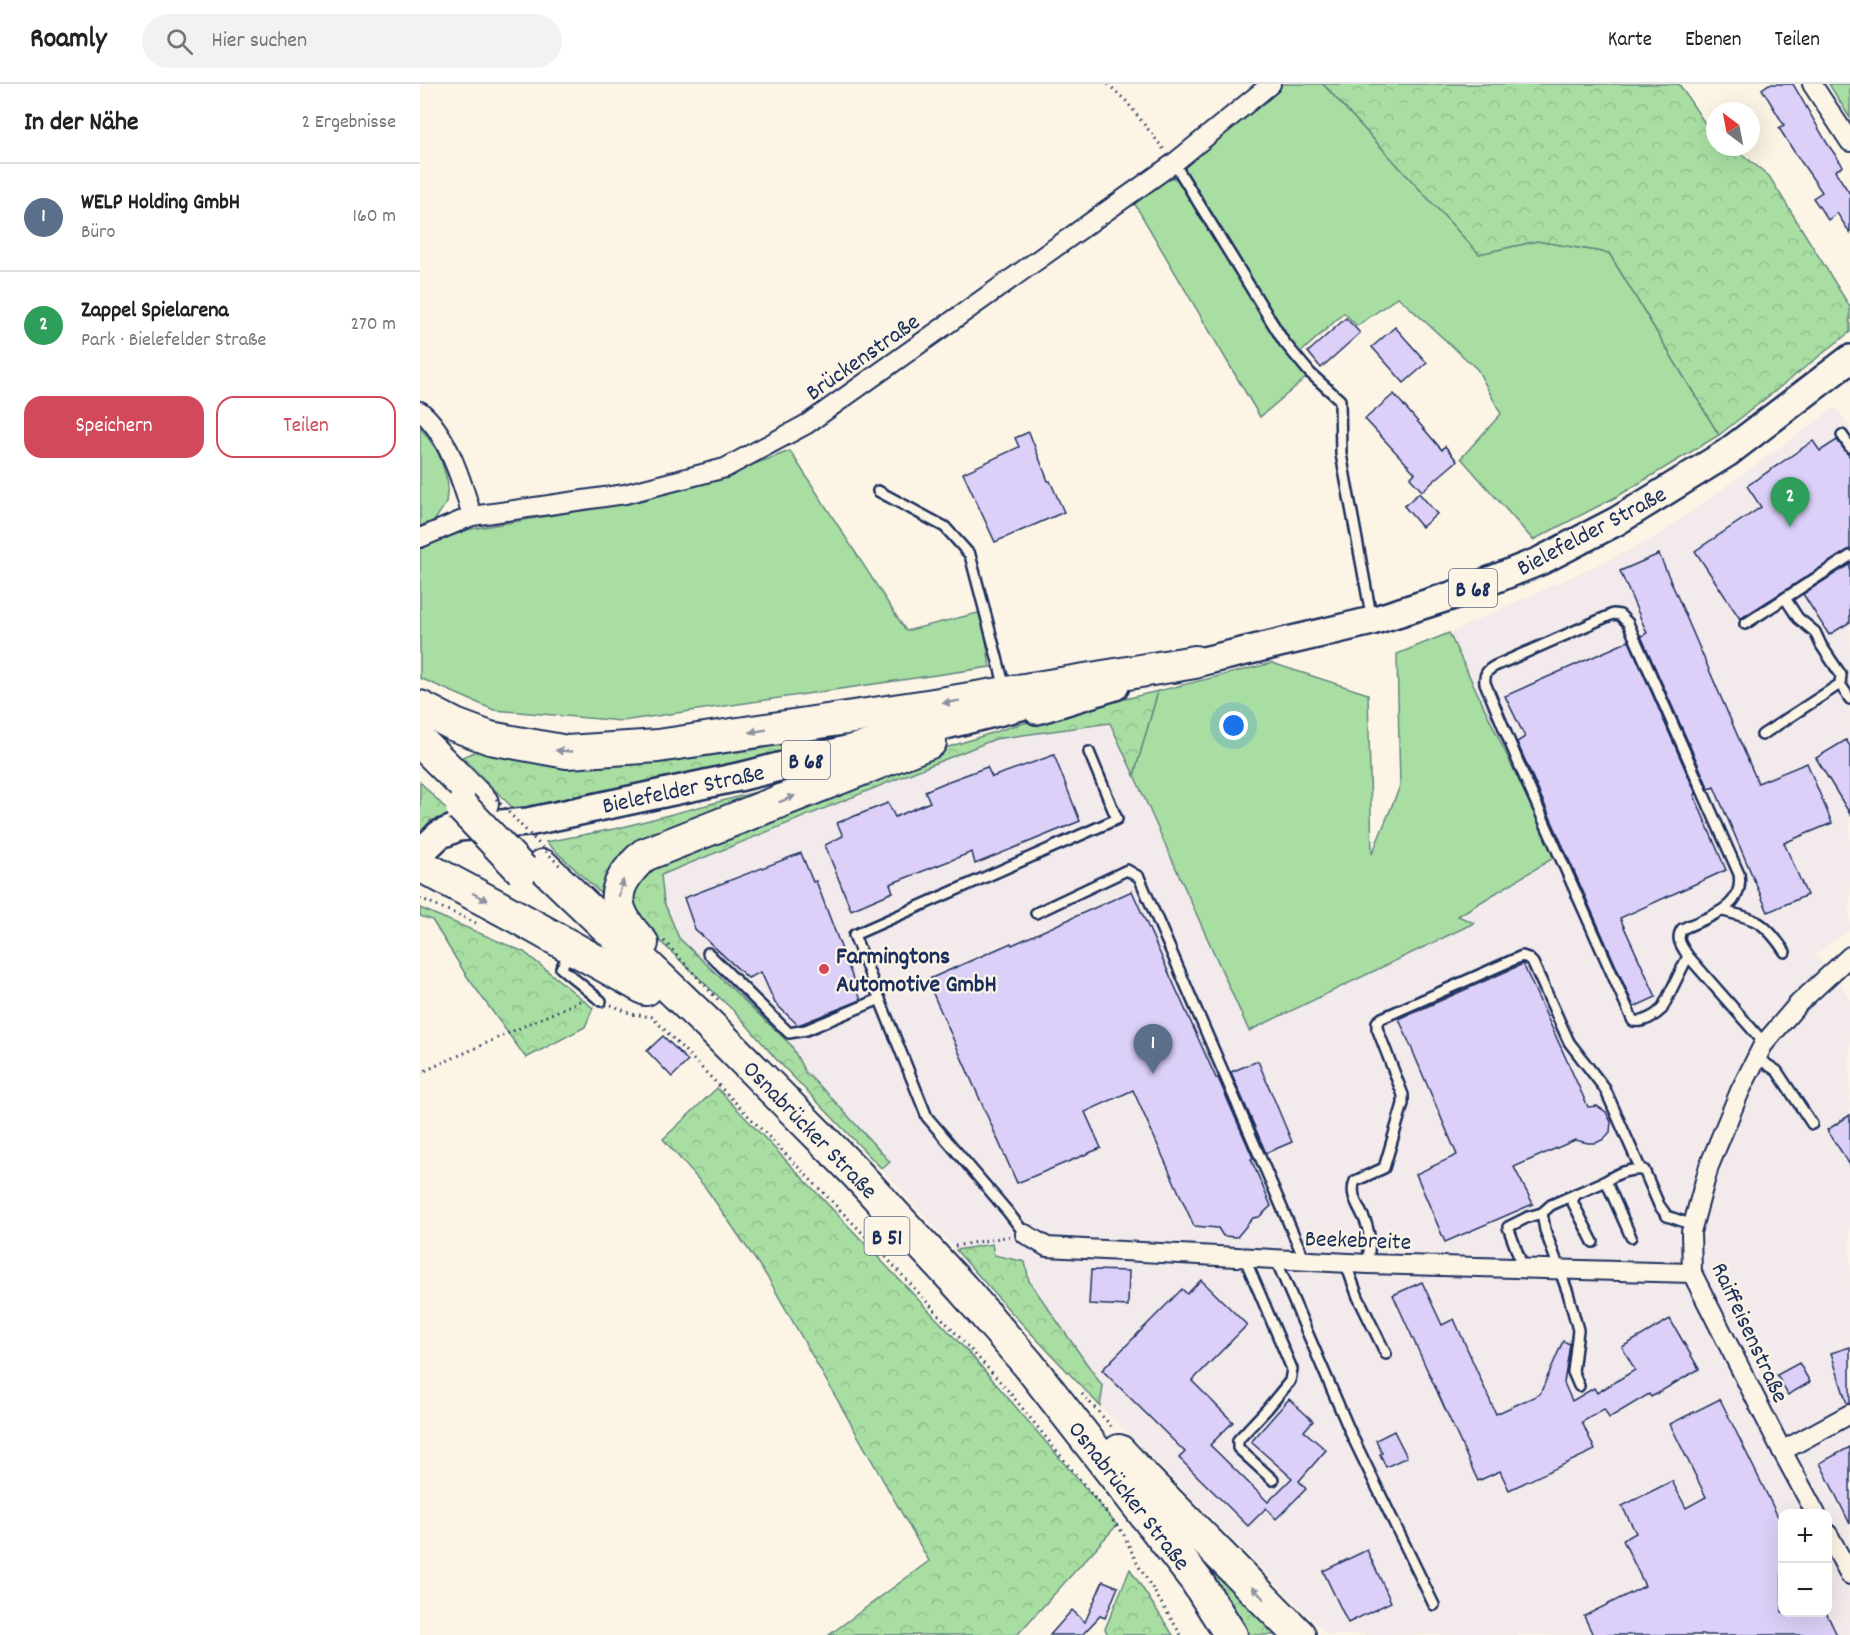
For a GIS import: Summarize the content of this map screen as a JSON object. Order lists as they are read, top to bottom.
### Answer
{
  "streets": {
    "highway": ["B 68", "Osnabrücker Straße", "B 51"],
    "main road": ["Bielefelder Straße"],
    "street": ["Brückenstraße", "Beekebreite", "Raiffeisenstraße"]
  },
  "crossings": [
    ["Bielefelder Straße", "B 68"],
    ["B 68", "Osnabrücker Straße"],
    ["Beekebreite", "Raiffeisenstraße"]
  ],
  "places": ["Farmingtons Automotive GmbH"],
  "north": "top left",
  "page": {
    "header": "Roamly",
    "search": "Hier suchen",
    "nav": ["Karte", "Ebenen", "Teilen"],
    "heading": ["In der Nähe", "2 Ergebnisse"],
    "list": [
      {
        "mark": "1",
        "name": "WELP Holding GmbH",
        "note": "Büro",
        "value": "160 m"
      },
      {
        "mark": "2",
        "name": "Zappel Spielarena",
        "note": "Park · Bielefelder Straße",
        "value": "270 m"
      }
    ],
    "buttons": ["Speichern", "Teilen"],
    "pins": ["2", "1"],
    "map_buttons": ["+", "−"]
  }
}
